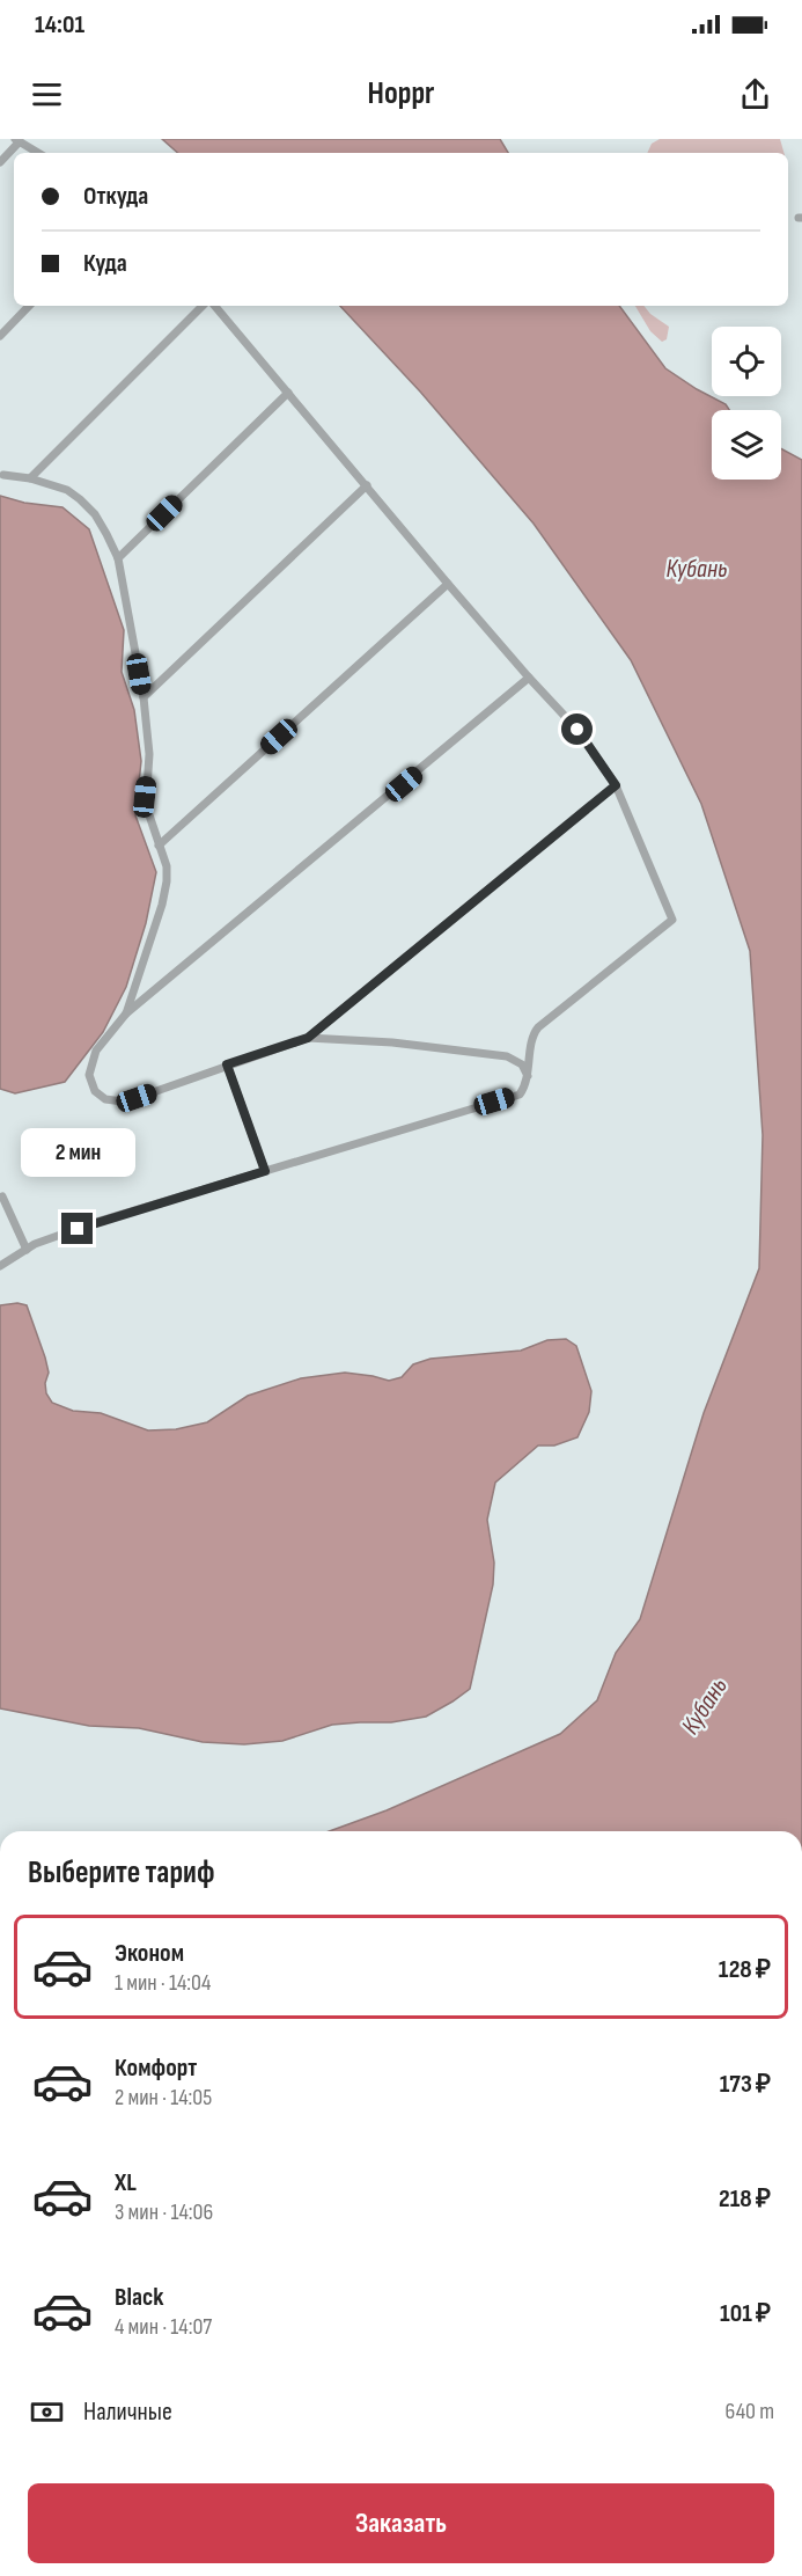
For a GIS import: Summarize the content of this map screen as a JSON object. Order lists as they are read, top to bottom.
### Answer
{
  "water": ["Кубань"],
  "page": {
    "status": "14:01",
    "header": "Hoppr",
    "banner": ["Откуда", "Куда"],
    "bubble": "2 мин",
    "heading": "Выберите тариф",
    "list": [
      {
        "name": "Эконом",
        "note": "1 мин · 14:04",
        "value": "128 ₽"
      },
      {
        "name": "Комфорт",
        "note": "2 мин · 14:05",
        "value": "173 ₽"
      },
      {
        "name": "XL",
        "note": "3 мин · 14:06",
        "value": "218 ₽"
      },
      {
        "name": "Black",
        "note": "4 мин · 14:07",
        "value": "101 ₽"
      }
    ],
    "pay": ["Наличные", "640 m"],
    "buttons": "Заказать"
  }
}
